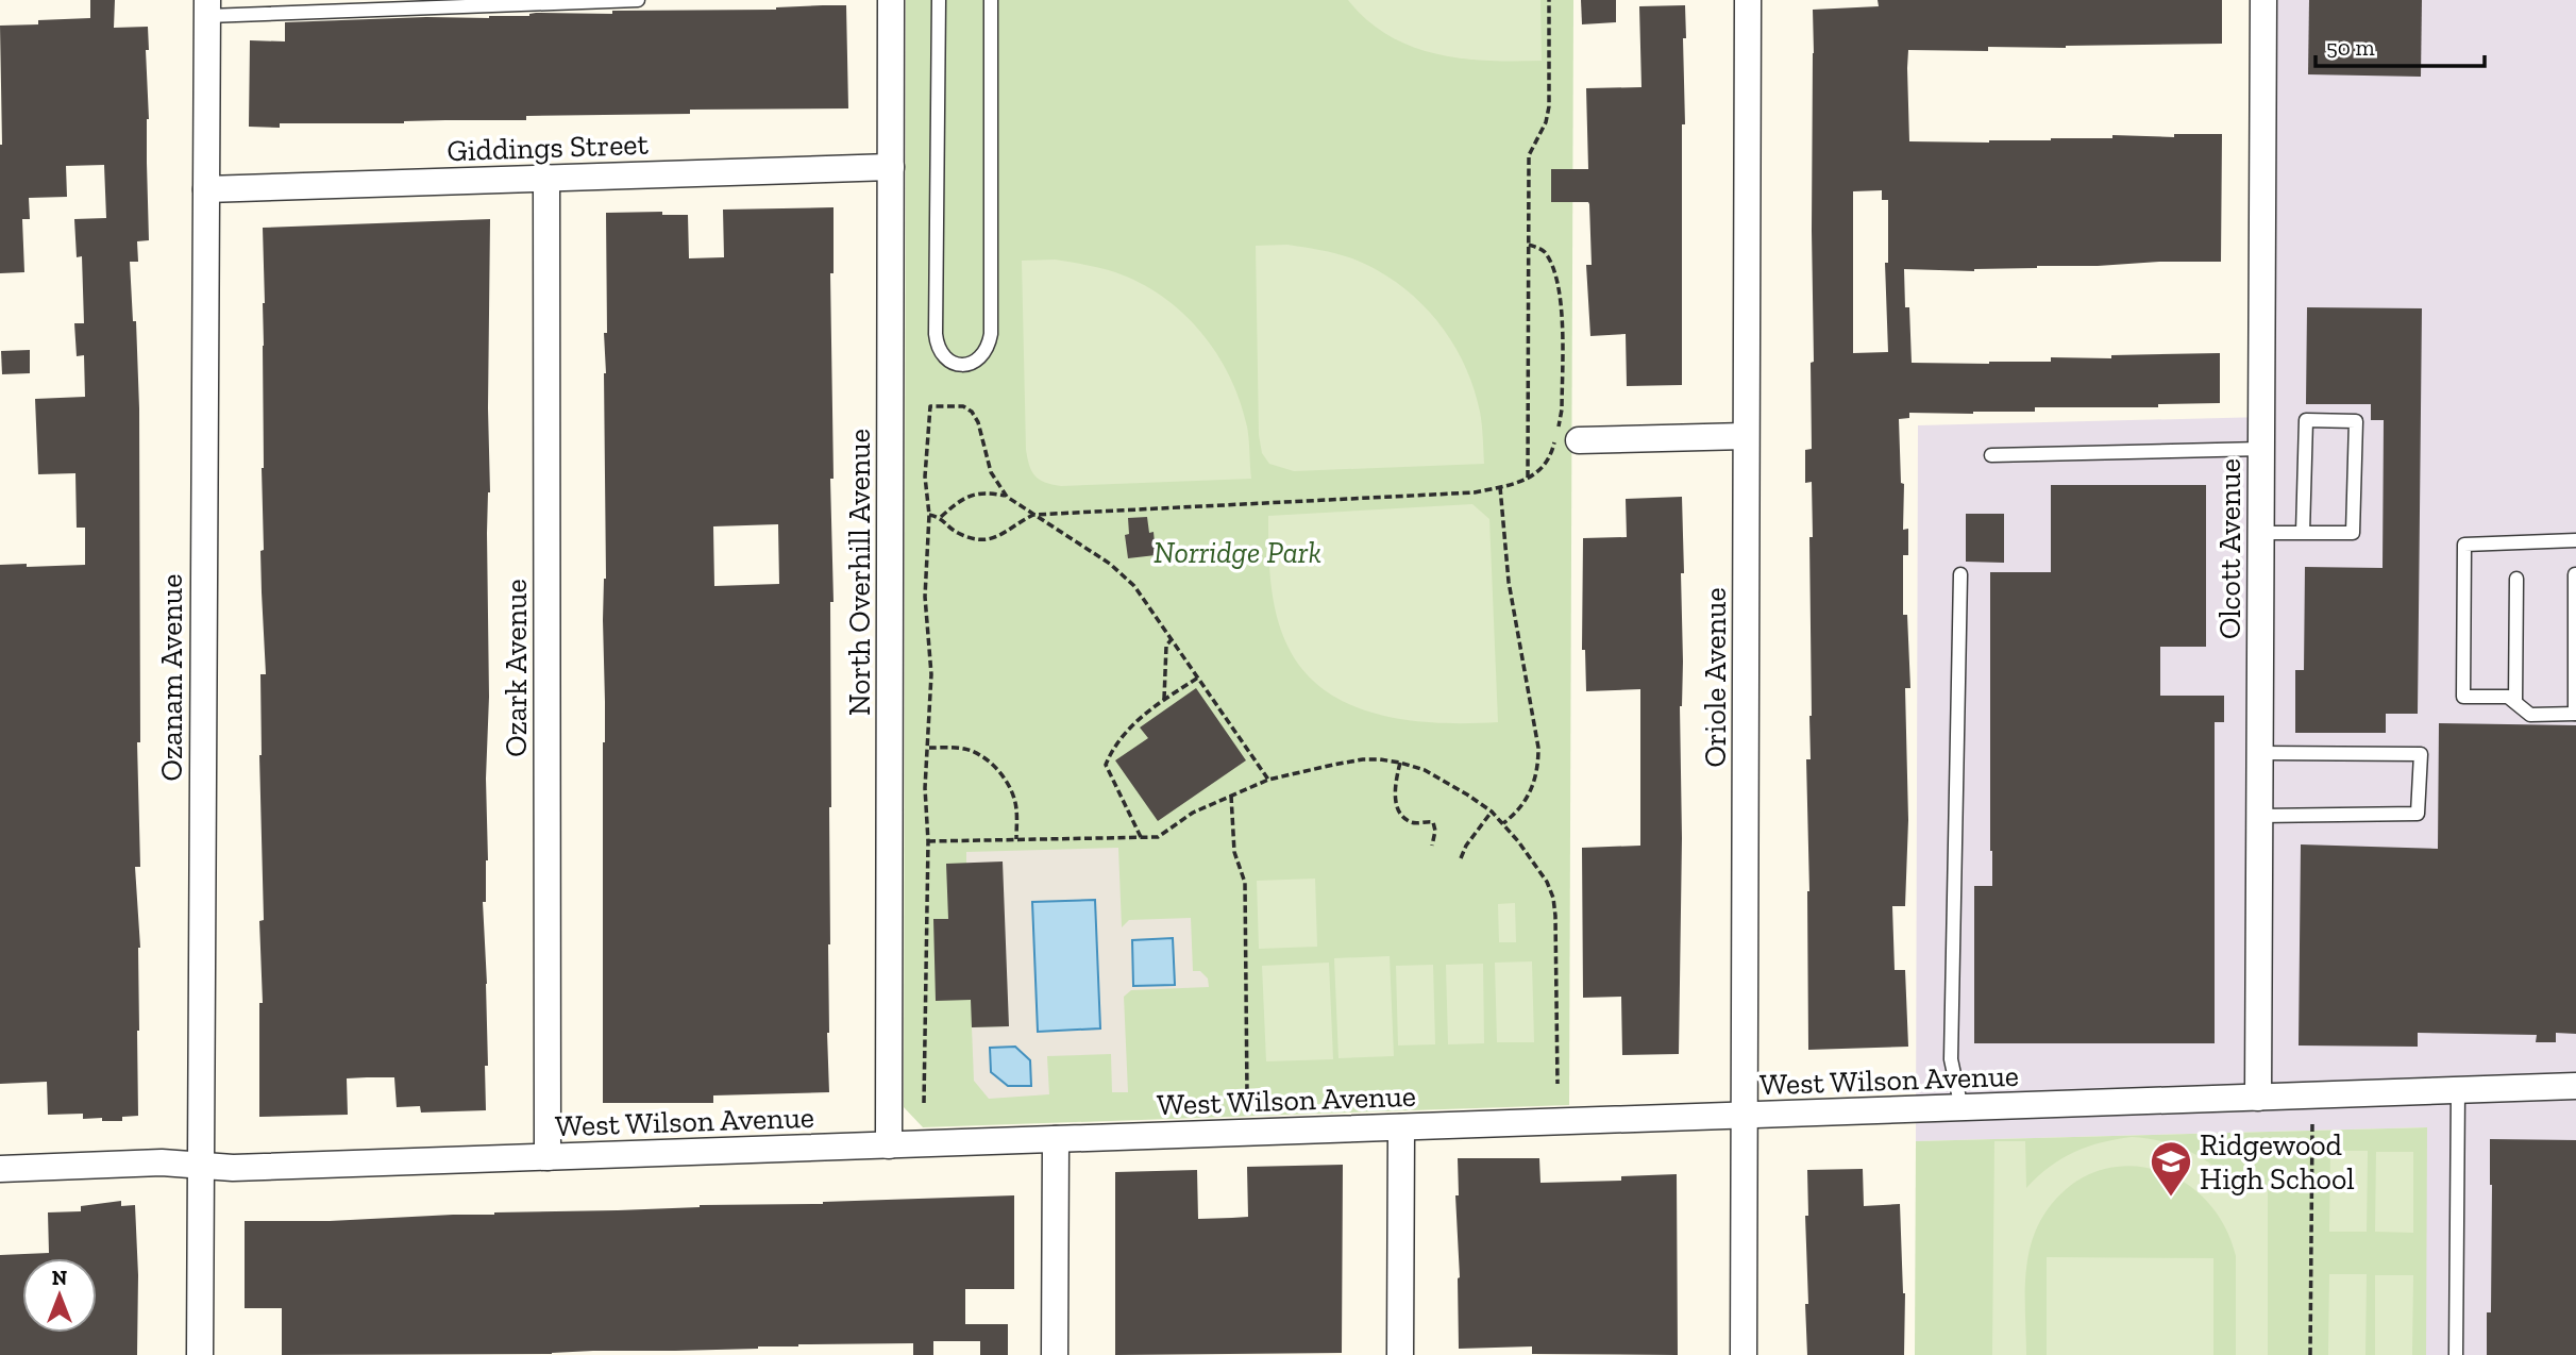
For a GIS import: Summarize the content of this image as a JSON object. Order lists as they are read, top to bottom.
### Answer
{
  "streets": {
    "street": [
      "Giddings Street",
      "Olcott Avenue",
      "North Overhill Avenue",
      "Ozark Avenue",
      "Ozanam Avenue",
      "Oriole Avenue",
      "West Wilson Avenue"
    ]
  },
  "crossings": [
    ["Giddings Street", "North Overhill Avenue"],
    ["Giddings Street", "Ozark Avenue"],
    ["Giddings Street", "Ozanam Avenue"],
    ["Olcott Avenue", "West Wilson Avenue"],
    ["North Overhill Avenue", "West Wilson Avenue"],
    ["Ozark Avenue", "West Wilson Avenue"],
    ["Ozanam Avenue", "West Wilson Avenue"],
    ["Oriole Avenue", "West Wilson Avenue"]
  ],
  "parks": ["Norridge Park"],
  "places": {
    "school or university": ["Ridgewood High School"]
  },
  "scale_bar": "50 m",
  "north": "top"
}
